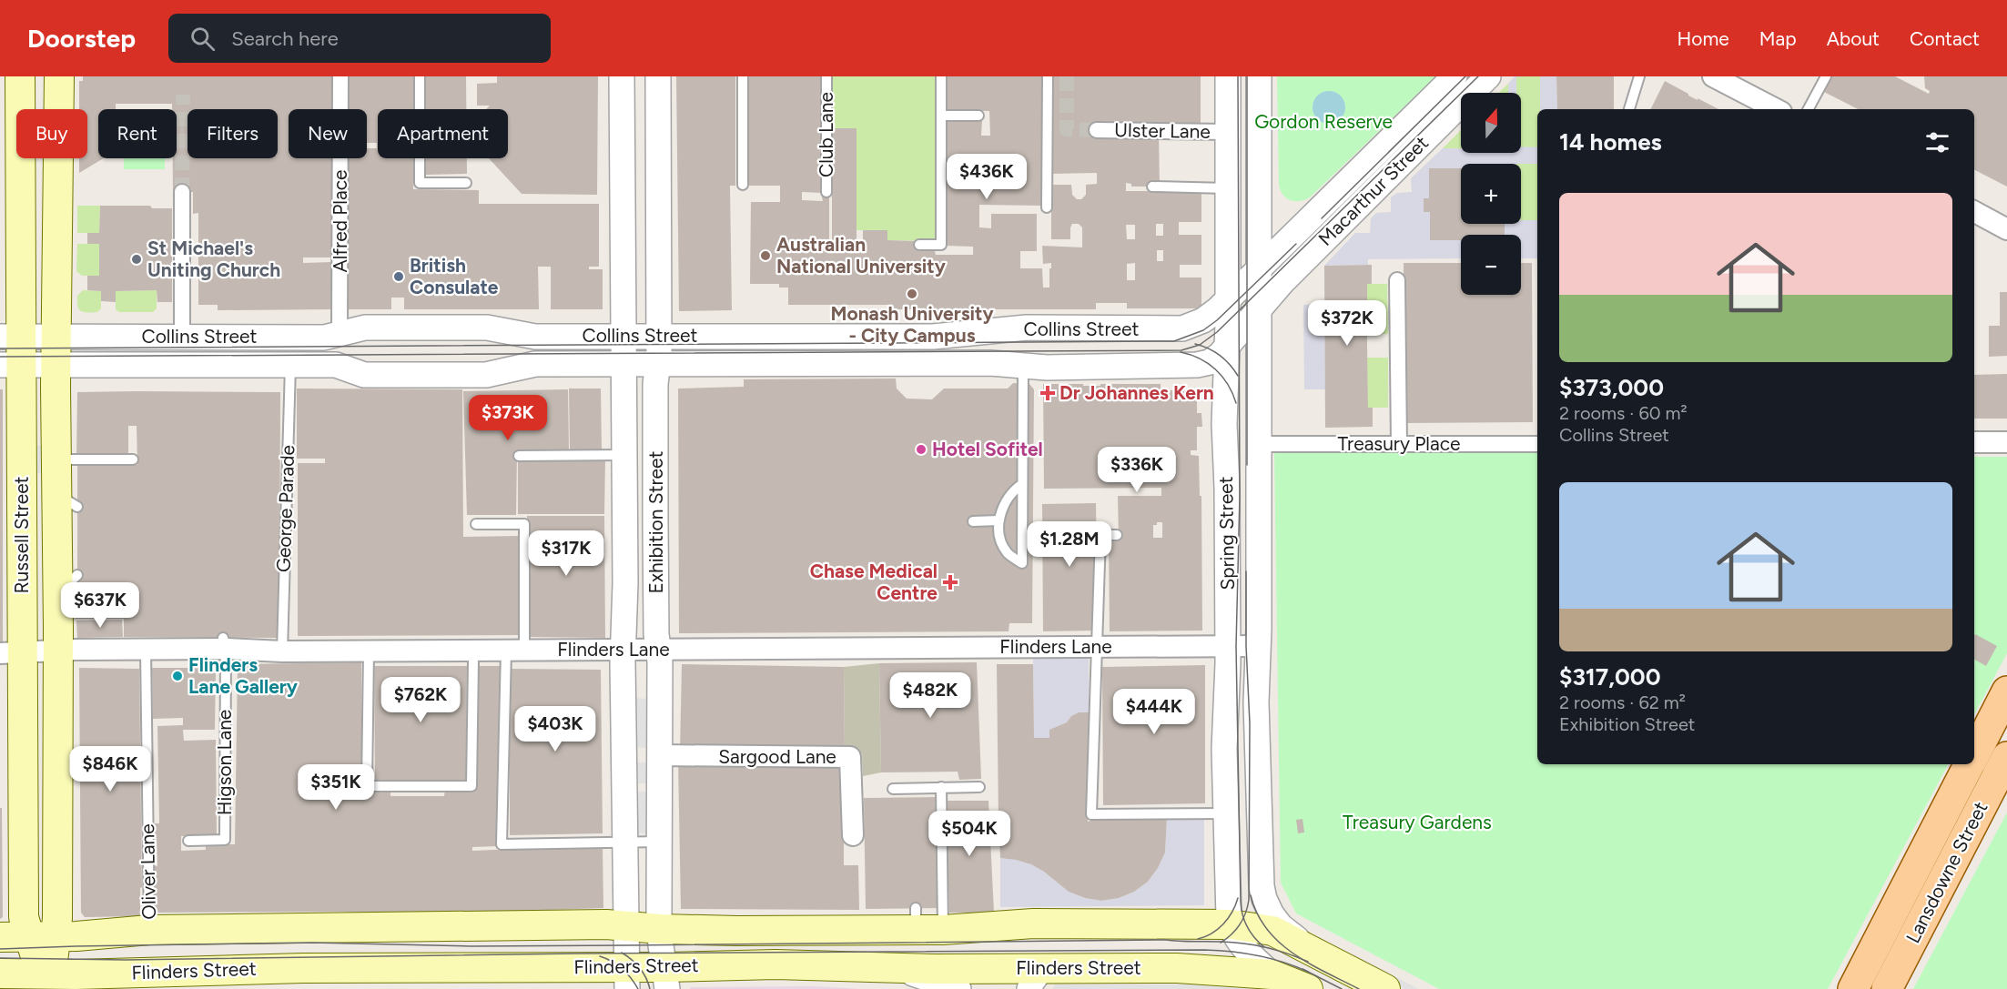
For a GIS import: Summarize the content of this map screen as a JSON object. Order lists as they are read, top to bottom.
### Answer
{
  "streets": {
    "main road": ["Russell Street", "Lansdowne Street", "Flinders Street"],
    "street": [
      "Ulster Lane",
      "Macarthur Street",
      "Alfred Place",
      "Collins Street",
      "Treasury Place",
      "Exhibition Street",
      "Spring Street",
      "Flinders Lane",
      "Sargood Lane"
    ],
    "lane": [
      "Club Lane",
      "George Parade",
      "Higson Lane",
      "Oliver Lane"
    ]
  },
  "crossings": [
    ["Ulster Lane", "Spring Street"],
    ["Macarthur Street", "Collins Street"],
    ["Macarthur Street", "Spring Street"],
    ["Alfred Place", "Collins Street"],
    ["Collins Street", "George Parade"],
    ["Collins Street", "Exhibition Street"],
    ["Collins Street", "Spring Street"],
    ["Collins Street", "Russell Street"],
    ["Treasury Place", "Spring Street"],
    ["George Parade", "Flinders Lane"],
    ["Exhibition Street", "Flinders Lane"],
    ["Exhibition Street", "Sargood Lane"],
    ["Exhibition Street", "Flinders Street"],
    ["Spring Street", "Flinders Lane"],
    ["Spring Street", "Flinders Street"],
    ["Russell Street", "Flinders Lane"],
    ["Russell Street", "Flinders Street"],
    ["Flinders Lane", "Higson Lane"],
    ["Flinders Lane", "Oliver Lane"],
    ["Oliver Lane", "Flinders Street"]
  ],
  "parks": ["Gordon Reserve", "Treasury Gardens"],
  "places": {
    "other": [
      "Australian National University",
      "St Michael's Uniting Church",
      "British Consulate",
      "Monash University - City Campus",
      "Hotel Sofitel",
      "Flinders Lane Gallery"
    ],
    "health": ["Dr Johannes Kern", "Chase Medical Centre"]
  },
  "north": "top",
  "page": {
    "header": "Doorstep",
    "search": "Search here",
    "nav": [
      "Home",
      "Map",
      "About",
      "Contact"
    ],
    "map_buttons": ["+", "−"],
    "chip": [
      "Buy",
      "Rent",
      "Filters",
      "New",
      "Apartment"
    ],
    "heading": "14 homes",
    "price": [
      "$436K",
      "$372K",
      "$373K",
      "$336K",
      "$1.28M",
      "$317K",
      "$637K",
      "$482K",
      "$762K",
      "$444K",
      "$403K",
      "$846K",
      "$351K",
      "$504K"
    ],
    "list": [
      {
        "name": "$373,000",
        "note": "2 rooms · 60 m² · Collins Street"
      },
      {
        "name": "$317,000",
        "note": "2 rooms · 62 m² · Exhibition Street"
      }
    ]
  }
}
